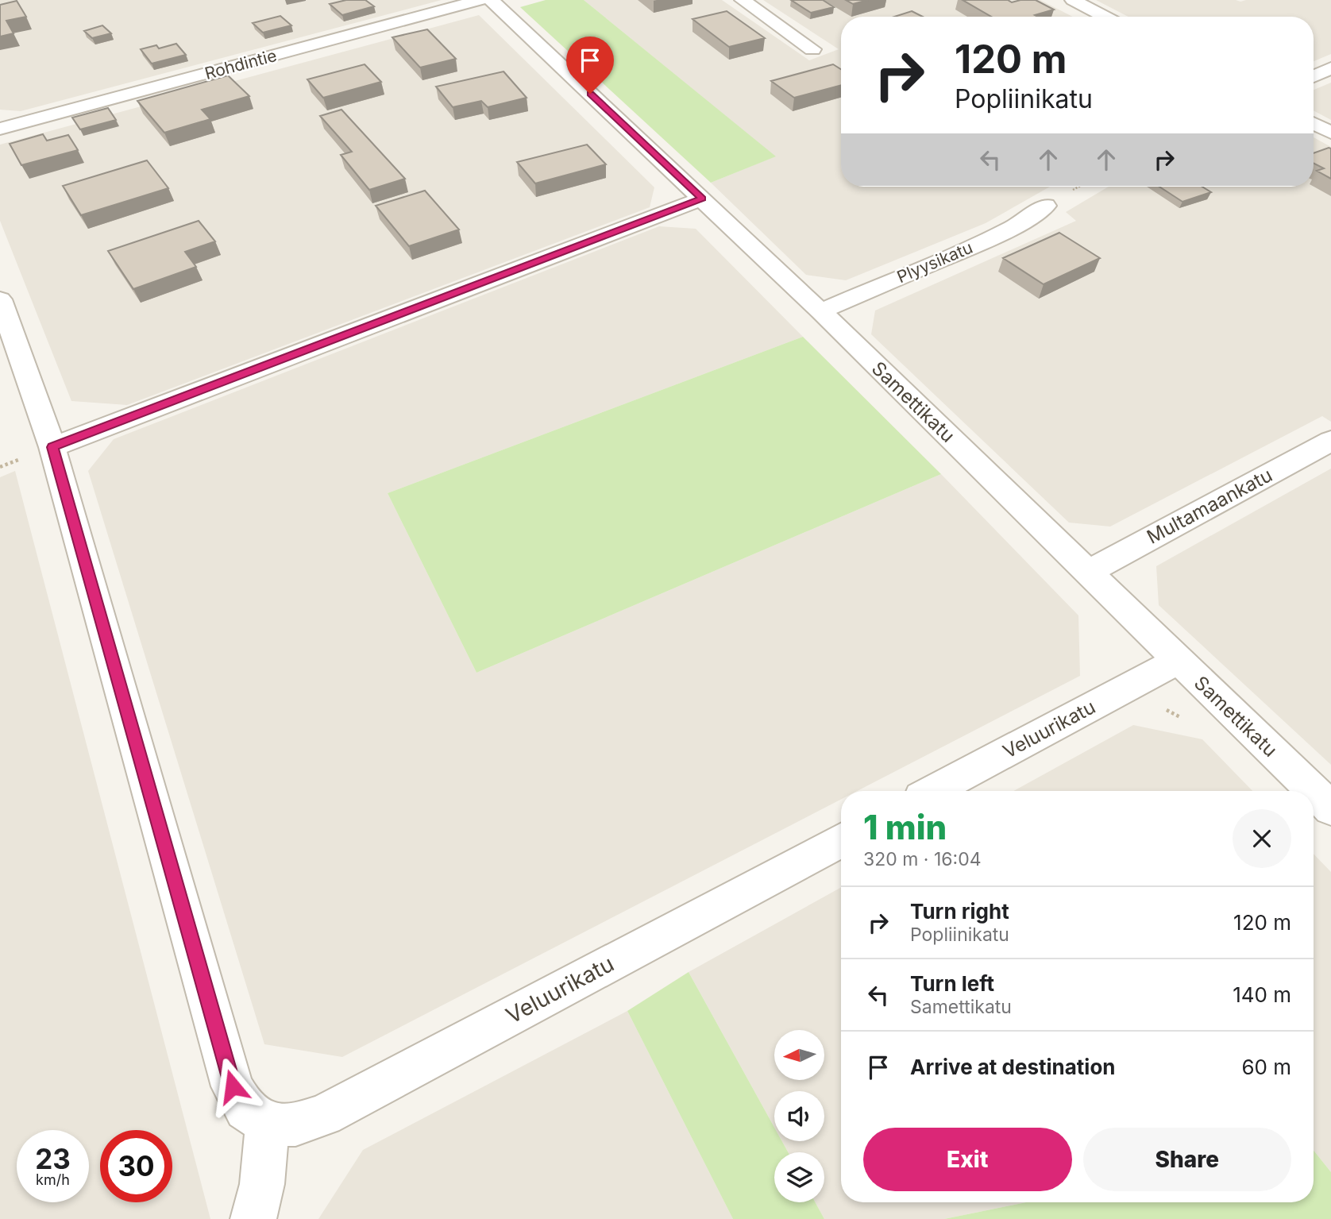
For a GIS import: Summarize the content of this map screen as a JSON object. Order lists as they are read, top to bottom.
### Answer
{
  "streets": {
    "street": [
      "Rohdintie",
      "Plyysikatu",
      "Samettikatu",
      "Multamaankatu",
      "Veluurikatu"
    ]
  },
  "crossings": [
    ["Plyysikatu", "Samettikatu"],
    ["Samettikatu", "Multamaankatu"],
    ["Samettikatu", "Veluurikatu"]
  ],
  "north": "left",
  "page": {
    "turn": ["120 m", "Popliinikatu"],
    "heading": ["1 min", "320 m · 16:04"],
    "list": [
      {
        "name": "Turn right",
        "note": "Popliinikatu",
        "value": "120 m"
      },
      {
        "name": "Turn left",
        "note": "Samettikatu",
        "value": "140 m"
      },
      {
        "name": "Arrive at destination",
        "value": "60 m"
      }
    ],
    "buttons": ["Exit", "Share"],
    "speed": "23 km/h",
    "limit": "30"
  }
}
